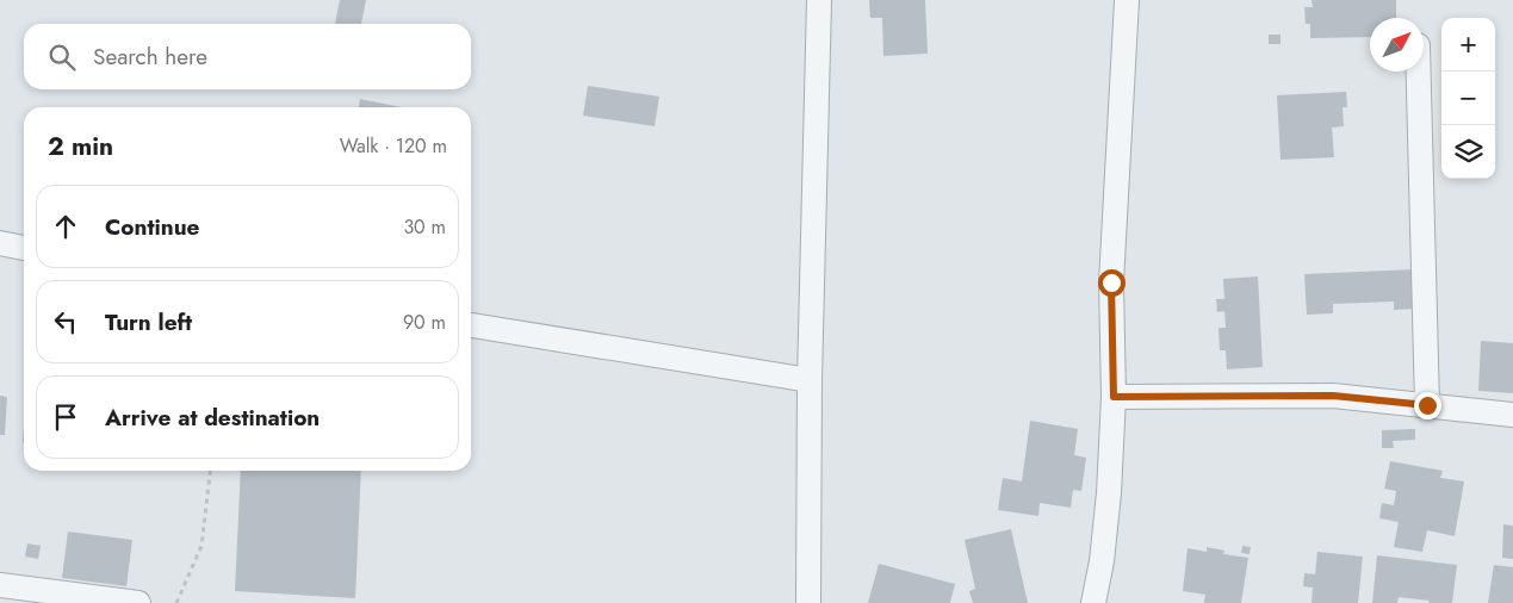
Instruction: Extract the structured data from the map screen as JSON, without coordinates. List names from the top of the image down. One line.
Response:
{"north":"top right","page":{"map_buttons":["+","−"],"search":"Search here","heading":["2 min","Walk · 120 m"],"list":[["Continue","30 m"],["Turn left","90 m"],"Arrive at destination"]}}
